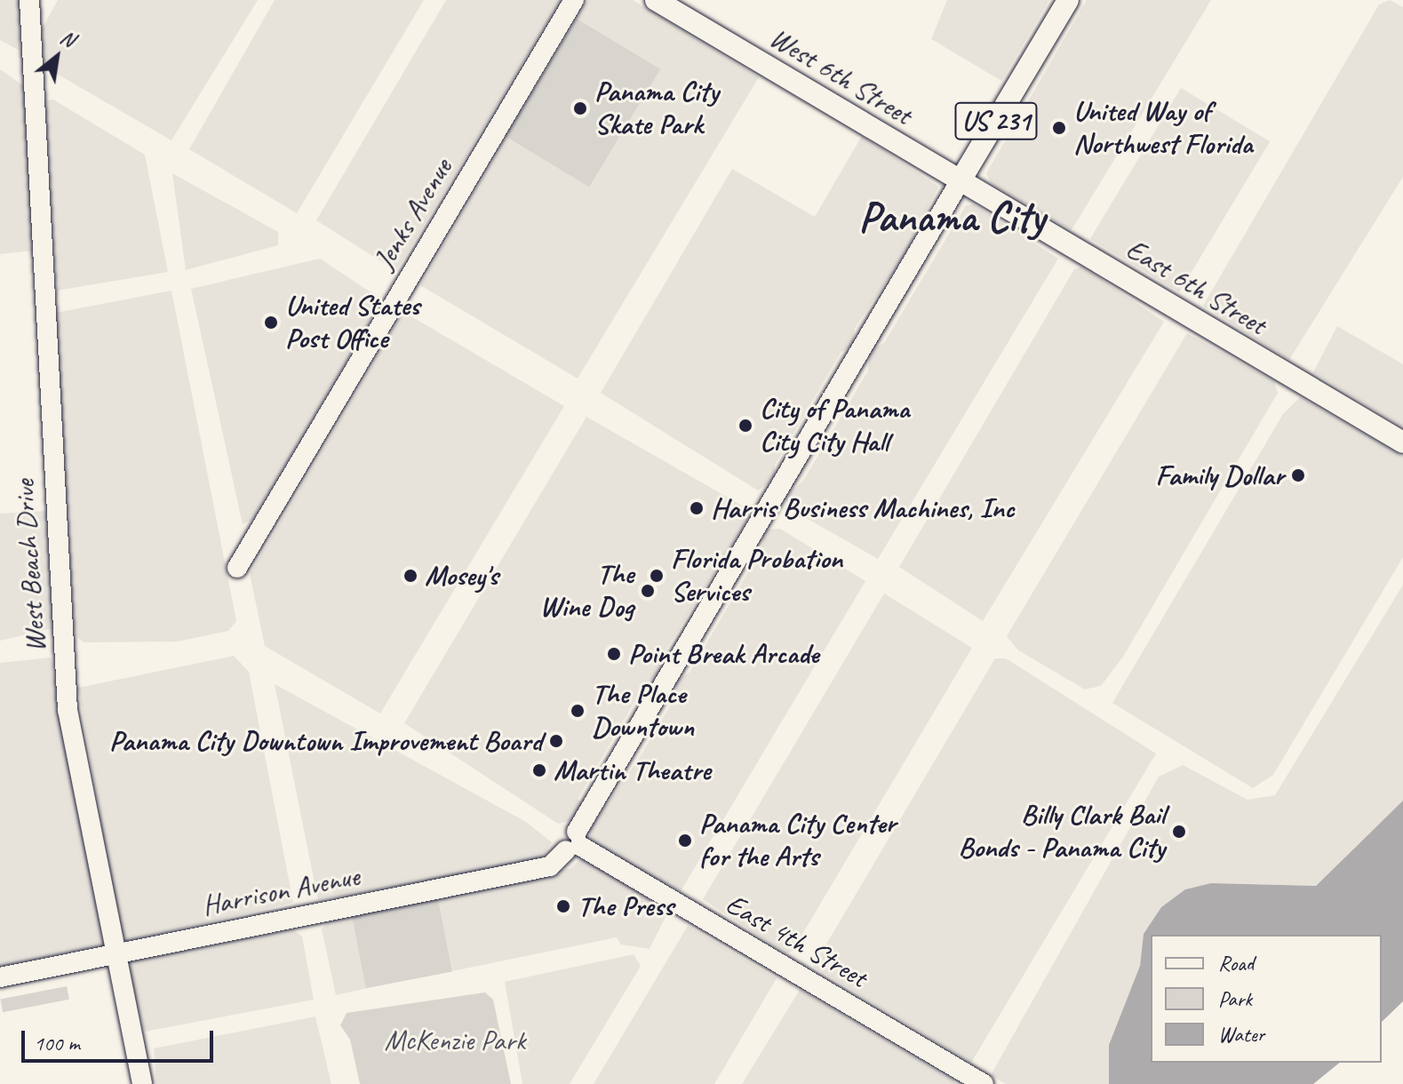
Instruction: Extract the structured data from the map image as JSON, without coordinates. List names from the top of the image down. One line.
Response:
{"streets":{"main road":["West 6th Street","US 231","East 6th Street","Harrison Avenue"],"street":["Jenks Avenue","West Beach Drive","East 4th Street"]},"crossings":[["West 6th Street","East 6th Street"],["West 6th Street","Harrison Avenue"],["East 6th Street","Harrison Avenue"],["West Beach Drive","Harrison Avenue"],["Harrison Avenue","East 4th Street"]],"districts":["Panama City"],"parks":["McKenzie Park"],"places":["Panama City Skate Park","United Way of Northwest Florida","United States Post Office","City of Panama City City Hall","Family Dollar","Harris Business Machines, Inc","Mosey's","Florida Probation Services","The Wine Dog","Point Break Arcade","The Place Downtown","Panama City Downtown Improvement Board","Martin Theatre","Billy Clark Bail Bonds - Panama City","Panama City Center for the Arts","The Press"],"legend":["Road","Park","Water"],"scale_bar":"100 m","north":"top right"}
